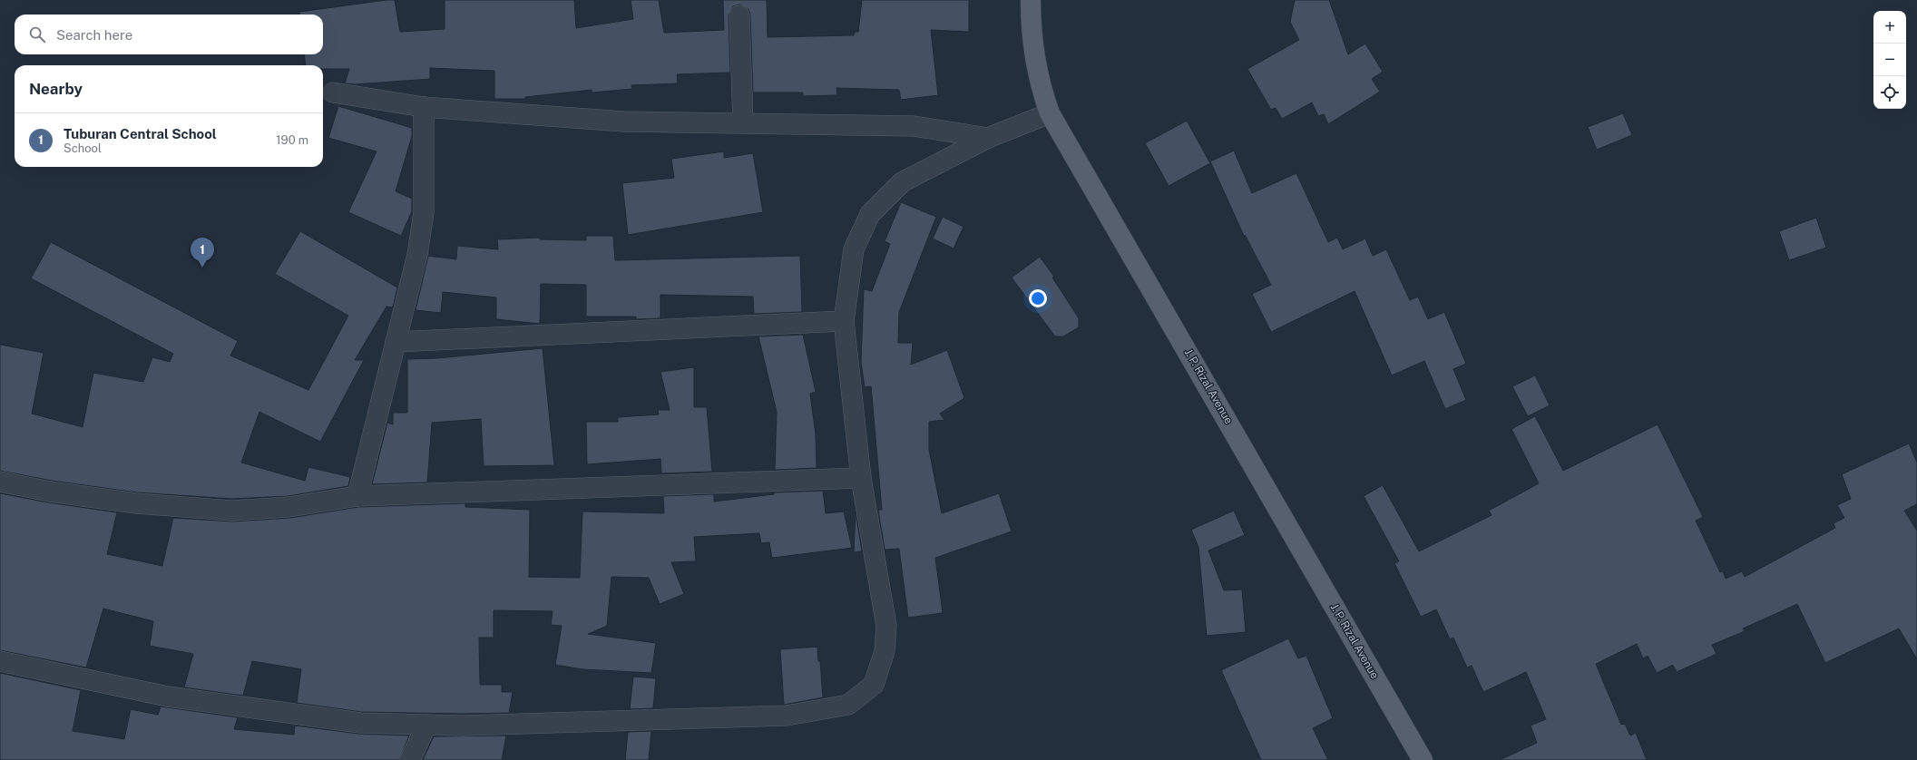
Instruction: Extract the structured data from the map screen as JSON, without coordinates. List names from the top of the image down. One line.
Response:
{"streets":{"main road":["J. P. Rizal Avenue"]},"page":{"map_buttons":["+","−"],"search":"Search here","heading":"Nearby","list":[{"mark":"1","name":"Tuburan Central School","note":"School","value":"190 m"}],"pins":"1"}}
